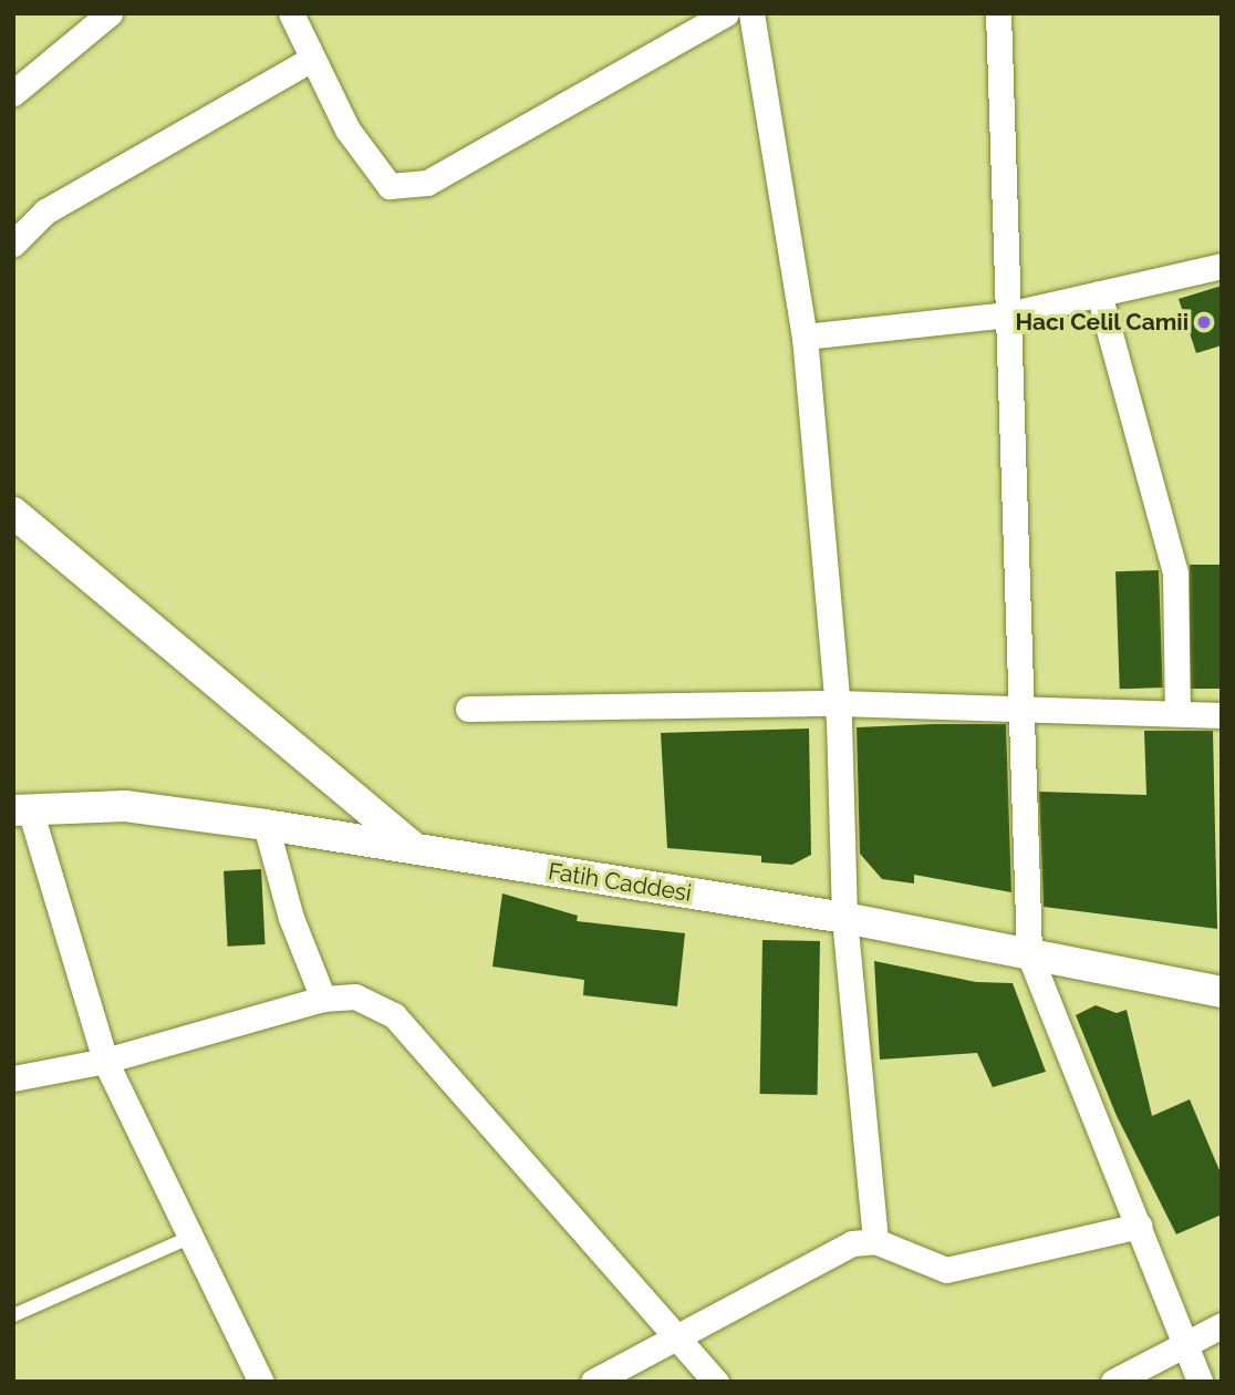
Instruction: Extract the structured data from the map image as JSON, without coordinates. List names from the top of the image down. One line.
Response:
{"streets":{"street":["Fatih Caddesi"]},"places":["Hacı Celil Camii"]}
